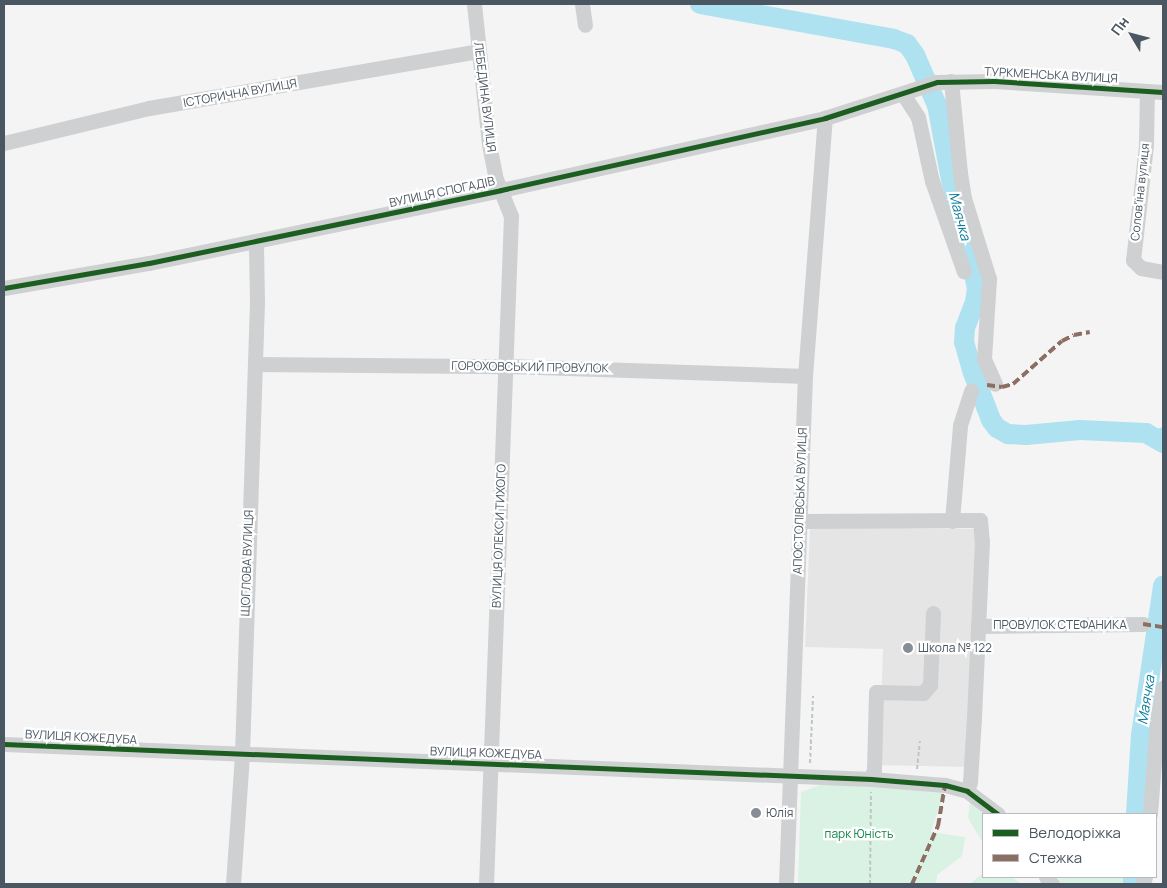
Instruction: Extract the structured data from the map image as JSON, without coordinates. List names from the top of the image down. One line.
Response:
{"streets":{"street":["ТУРКМЕНСЬКА ВУЛИЦЯ","ІСТОРИЧНА ВУЛИЦЯ","ЛЕБЕДИНА ВУЛИЦЯ","ВУЛИЦЯ СПОГАДІВ","Соловʼїна вулиця","ГОРОХОВСЬКИЙ ПРОВУЛОК","АПОСТОЛІВСЬКА ВУЛИЦЯ","ВУЛИЦЯ ОЛЕКСИ ТИХОГО","ЩОГЛОВА ВУЛИЦЯ","ПРОВУЛОК СТЕФАНИКА","ВУЛИЦЯ КОЖЕДУБА"]},"crossings":[["ТУРКМЕНСЬКА ВУЛИЦЯ","ВУЛИЦЯ СПОГАДІВ"],["ТУРКМЕНСЬКА ВУЛИЦЯ","Соловʼїна вулиця"],["ІСТОРИЧНА ВУЛИЦЯ","ЛЕБЕДИНА ВУЛИЦЯ"],["ЛЕБЕДИНА ВУЛИЦЯ","ВУЛИЦЯ СПОГАДІВ"],["ЛЕБЕДИНА ВУЛИЦЯ","ВУЛИЦЯ ОЛЕКСИ ТИХОГО"],["ВУЛИЦЯ СПОГАДІВ","АПОСТОЛІВСЬКА ВУЛИЦЯ"],["ВУЛИЦЯ СПОГАДІВ","ВУЛИЦЯ ОЛЕКСИ ТИХОГО"],["ВУЛИЦЯ СПОГАДІВ","ЩОГЛОВА ВУЛИЦЯ"],["ГОРОХОВСЬКИЙ ПРОВУЛОК","АПОСТОЛІВСЬКА ВУЛИЦЯ"],["ГОРОХОВСЬКИЙ ПРОВУЛОК","ВУЛИЦЯ ОЛЕКСИ ТИХОГО"],["ГОРОХОВСЬКИЙ ПРОВУЛОК","ЩОГЛОВА ВУЛИЦЯ"],["АПОСТОЛІВСЬКА ВУЛИЦЯ","ПРОВУЛОК СТЕФАНИКА"],["АПОСТОЛІВСЬКА ВУЛИЦЯ","ВУЛИЦЯ КОЖЕДУБА"],["ВУЛИЦЯ ОЛЕКСИ ТИХОГО","ВУЛИЦЯ КОЖЕДУБА"],["ЩОГЛОВА ВУЛИЦЯ","ВУЛИЦЯ КОЖЕДУБА"],["ПРОВУЛОК СТЕФАНИКА","ВУЛИЦЯ КОЖЕДУБА"]],"water":["Маячка"],"parks":["парк Юність"],"places":["Школа № 122","Юлія"],"legend":["Велодоріжка","Стежка"],"north":"top left"}
